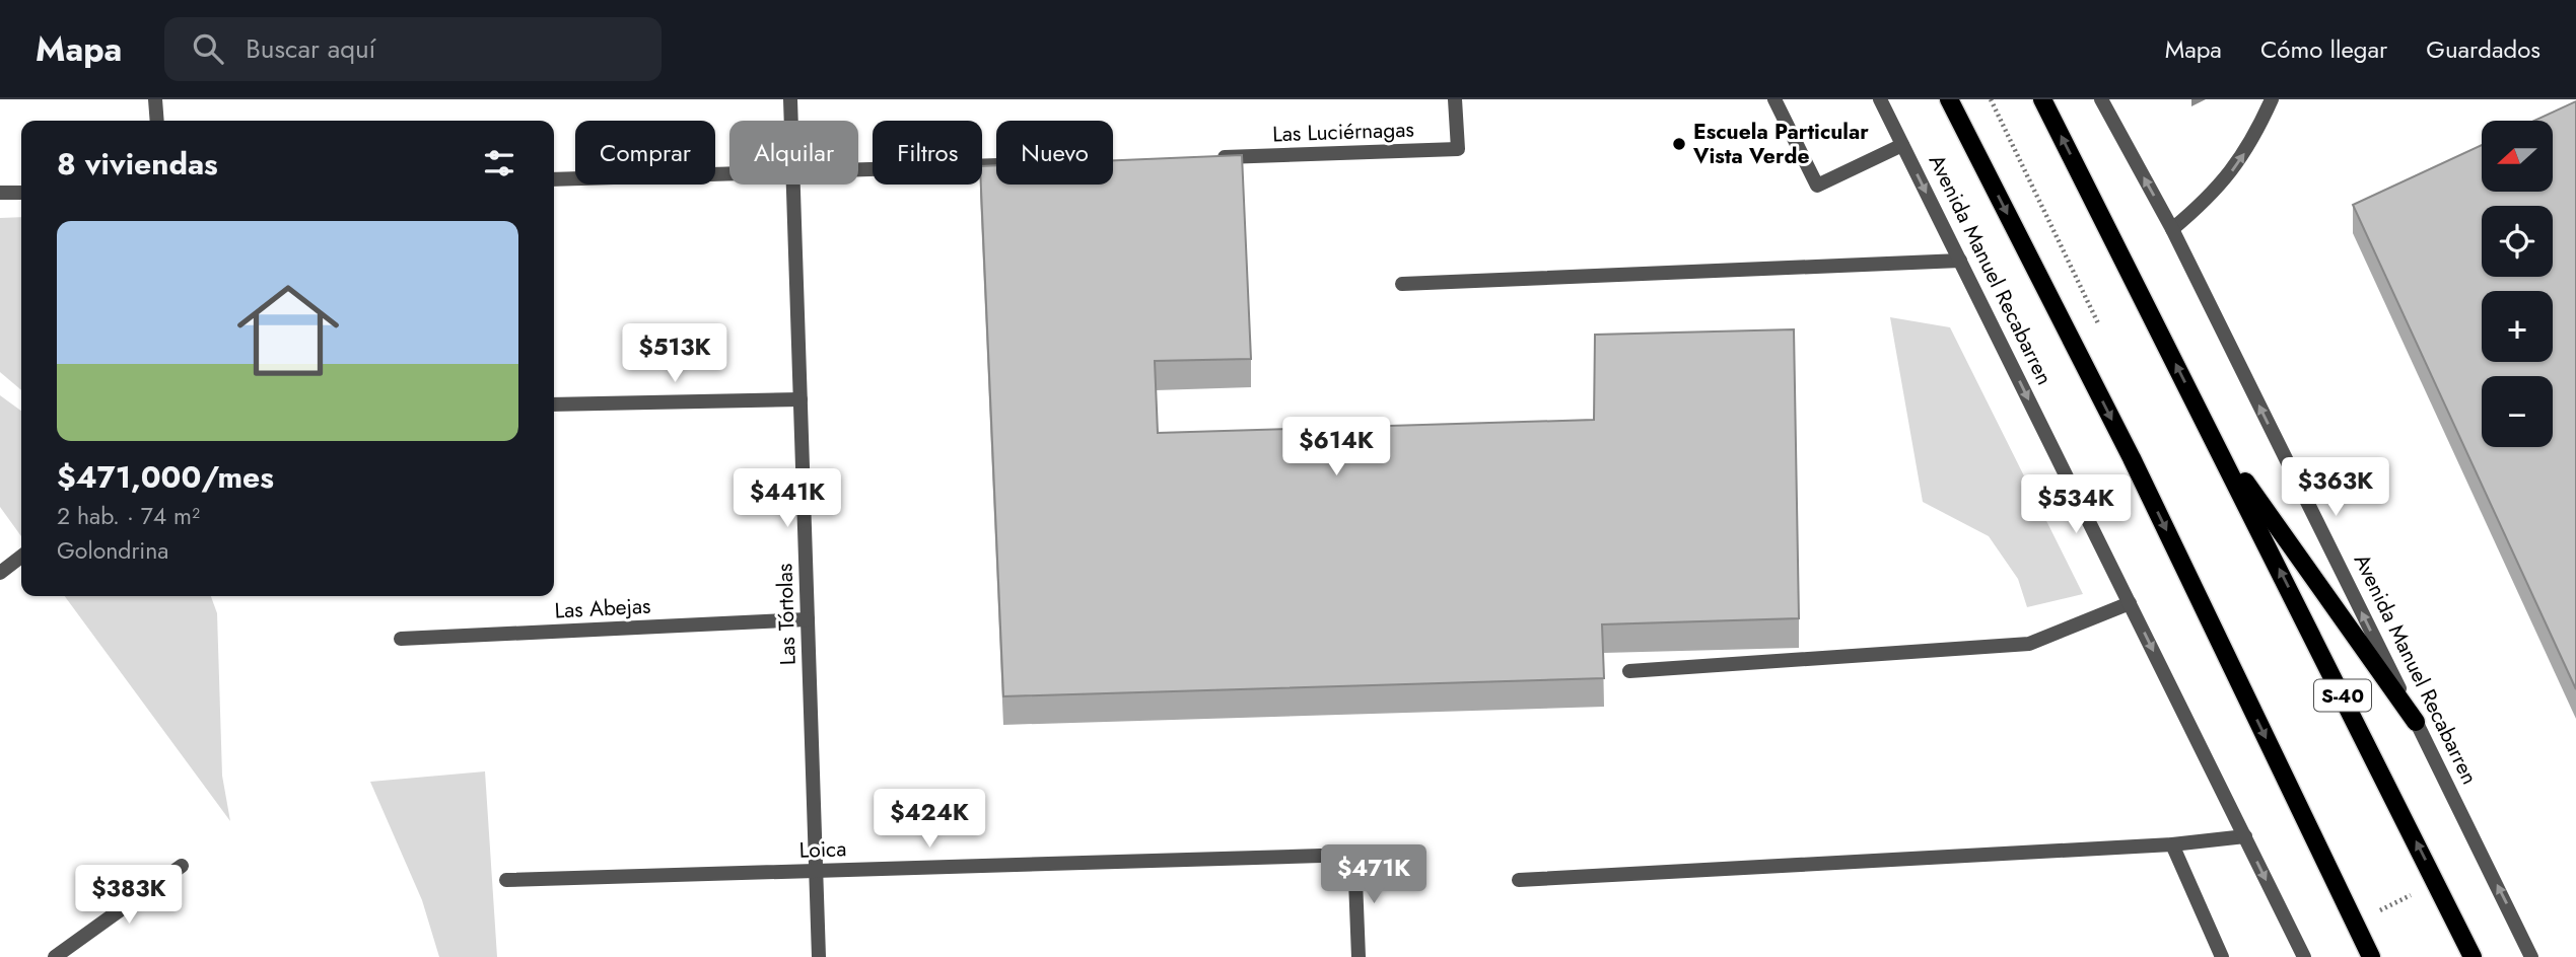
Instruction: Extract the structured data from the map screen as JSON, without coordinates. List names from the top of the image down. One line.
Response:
{"streets":{"main road":["Avenida Manuel Recabarren","S-40"],"street":["Las Luciérnagas","Las Abejas","Las Tórtolas","Loica"]},"crossings":[["Las Abejas","Las Tórtolas"],["Las Tórtolas","Loica"]],"places":["Escuela Particular Vista Verde"],"north":"left","page":{"header":"Mapa","search":"Buscar aquí","nav":["Mapa","Cómo llegar","Guardados"],"map_buttons":["+","−"],"chip":["Comprar","Alquilar","Filtros","Nuevo"],"heading":"8 viviendas","list":[{"name":"$471,000/mes","note":"2 hab. · 74 m² · Golondrina"}],"price":["$513K","$614K","$363K","$441K","$534K","$424K","$471K","$383K"]}}
